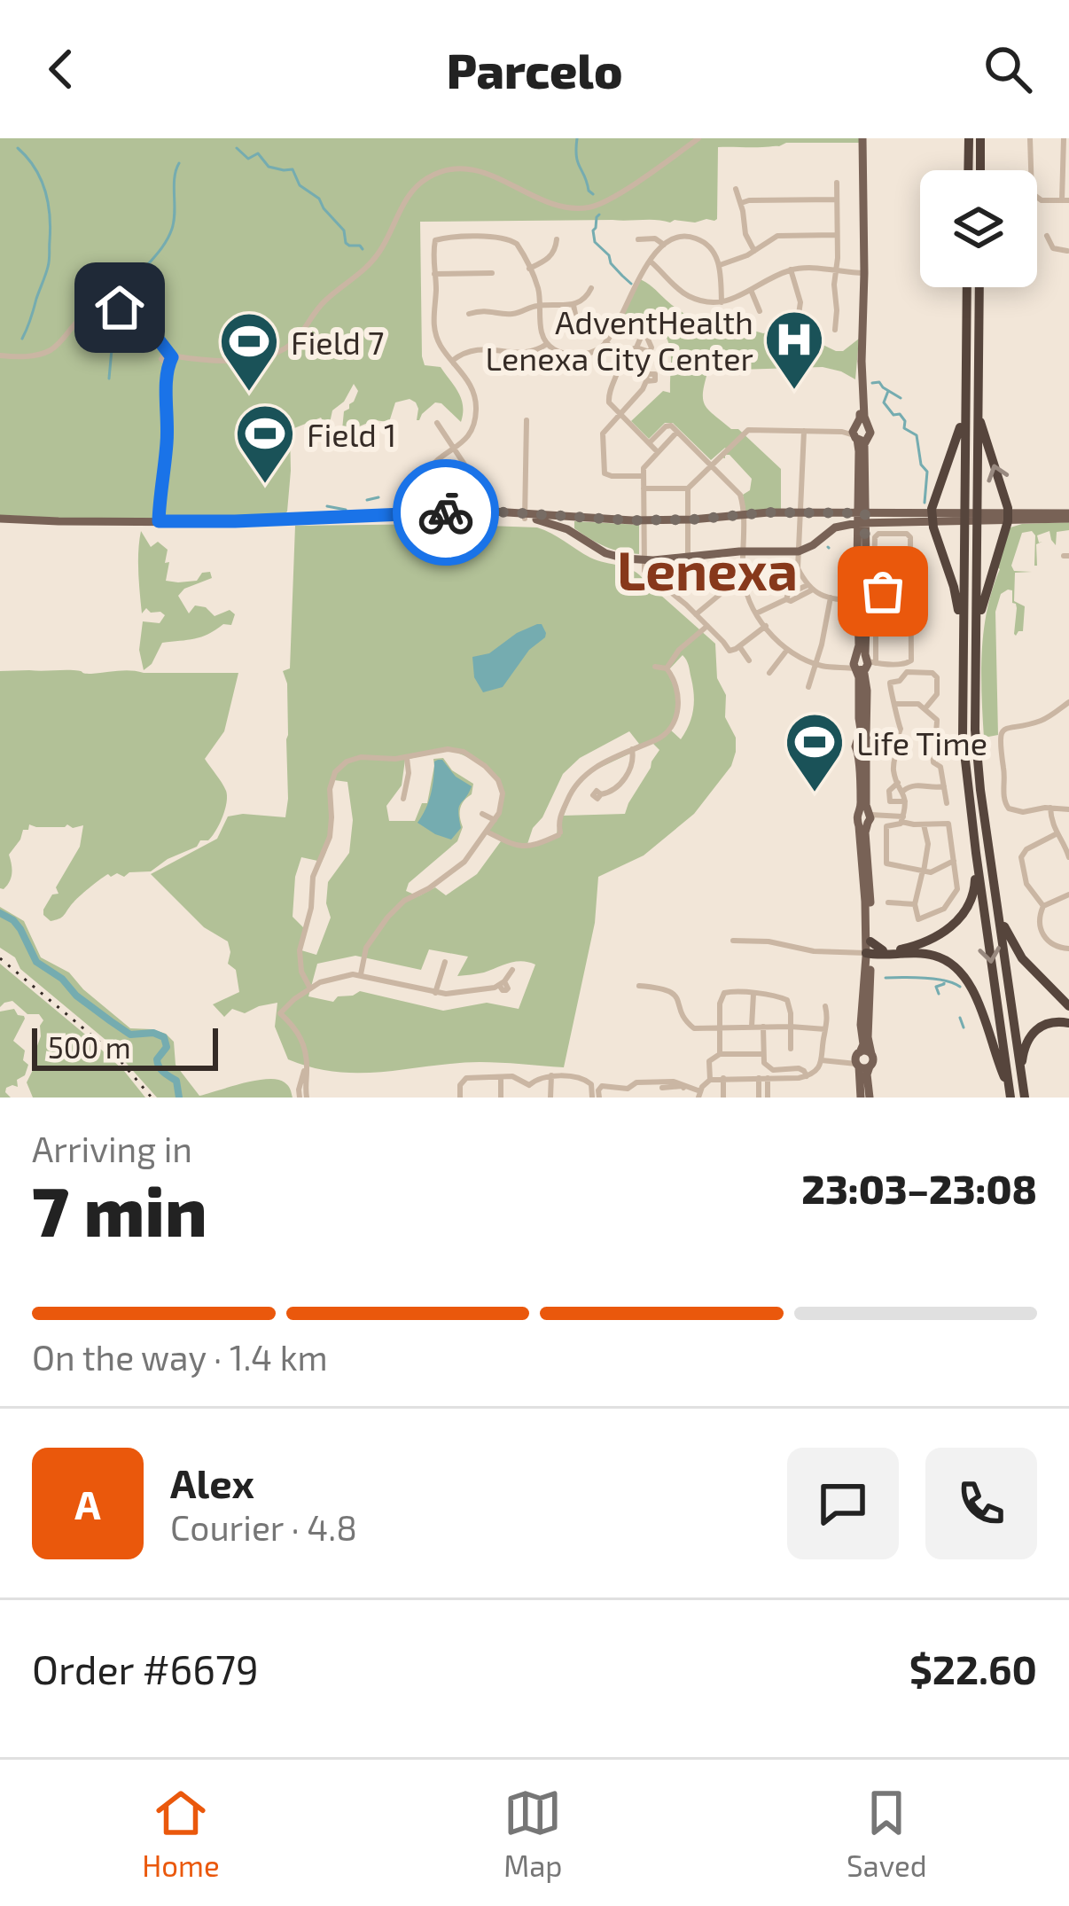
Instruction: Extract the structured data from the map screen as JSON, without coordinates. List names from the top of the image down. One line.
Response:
{"districts":["Lenexa"],"places":{"hospital":["AdventHealth Lenexa City Center"],"sports":["Field 7","Field 1","Life Time"]},"scale_bar":"500 m","page":{"header":"Parcelo","scale":"500 m","heading":["7 min","Arriving in","23:03–23:08"],"panel":["Alex","Courier · 4.8","Order #6679","$22.60"],"bar":"On the way · 1.4 km","round":"A","tabs":["Home","Map","Saved"]}}
